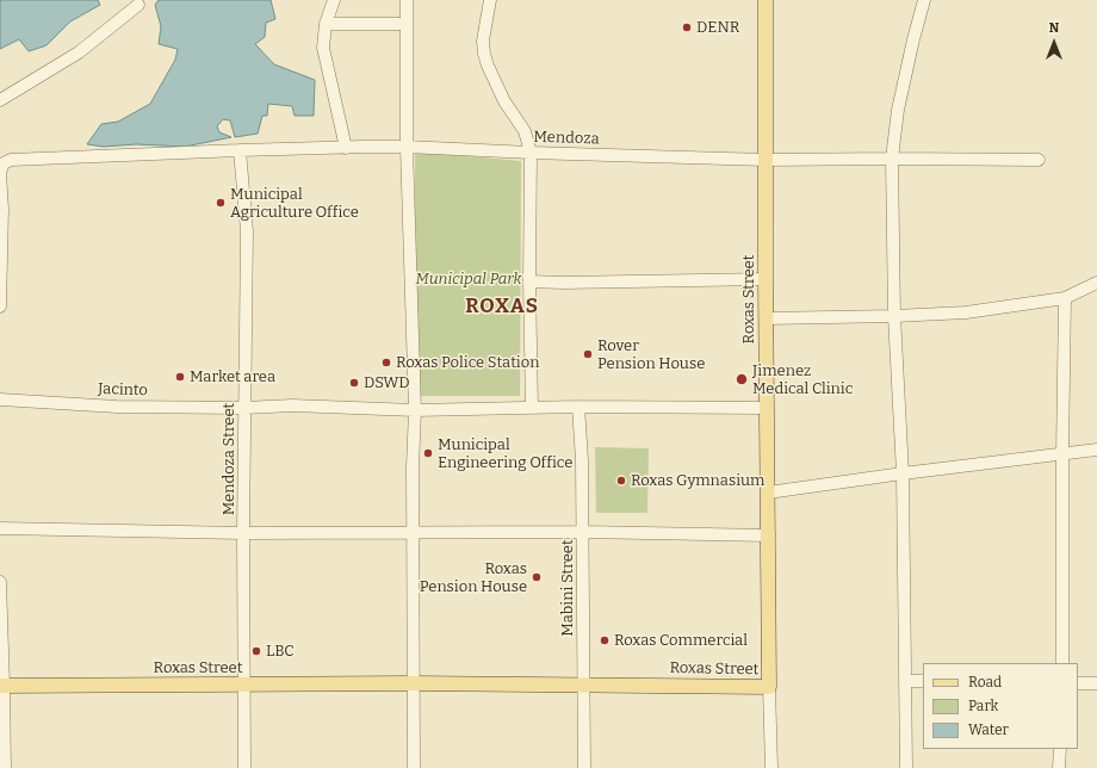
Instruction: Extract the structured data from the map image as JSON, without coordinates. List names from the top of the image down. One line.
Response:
{"streets":{"main road":["Roxas Street"],"street":["Mendoza","Jacinto","Mendoza Street","Mabini Street"]},"crossings":[["Mendoza","Roxas Street"],["Mendoza","Mendoza Street"],["Roxas Street","Jacinto"],["Roxas Street","Mendoza Street"],["Roxas Street","Mabini Street"],["Jacinto","Mendoza Street"],["Jacinto","Mabini Street"]],"districts":["ROXAS"],"parks":["Municipal Park"],"places":["DENR","Municipal Agriculture Office","Rover Pension House","Roxas Police Station","Market area","Jimenez Medical Clinic","DSWD","Municipal Engineering Office","Roxas Gymnasium","Roxas Pension House","Roxas Commercial","LBC"],"legend":["Road","Park","Water"],"north":"top"}
